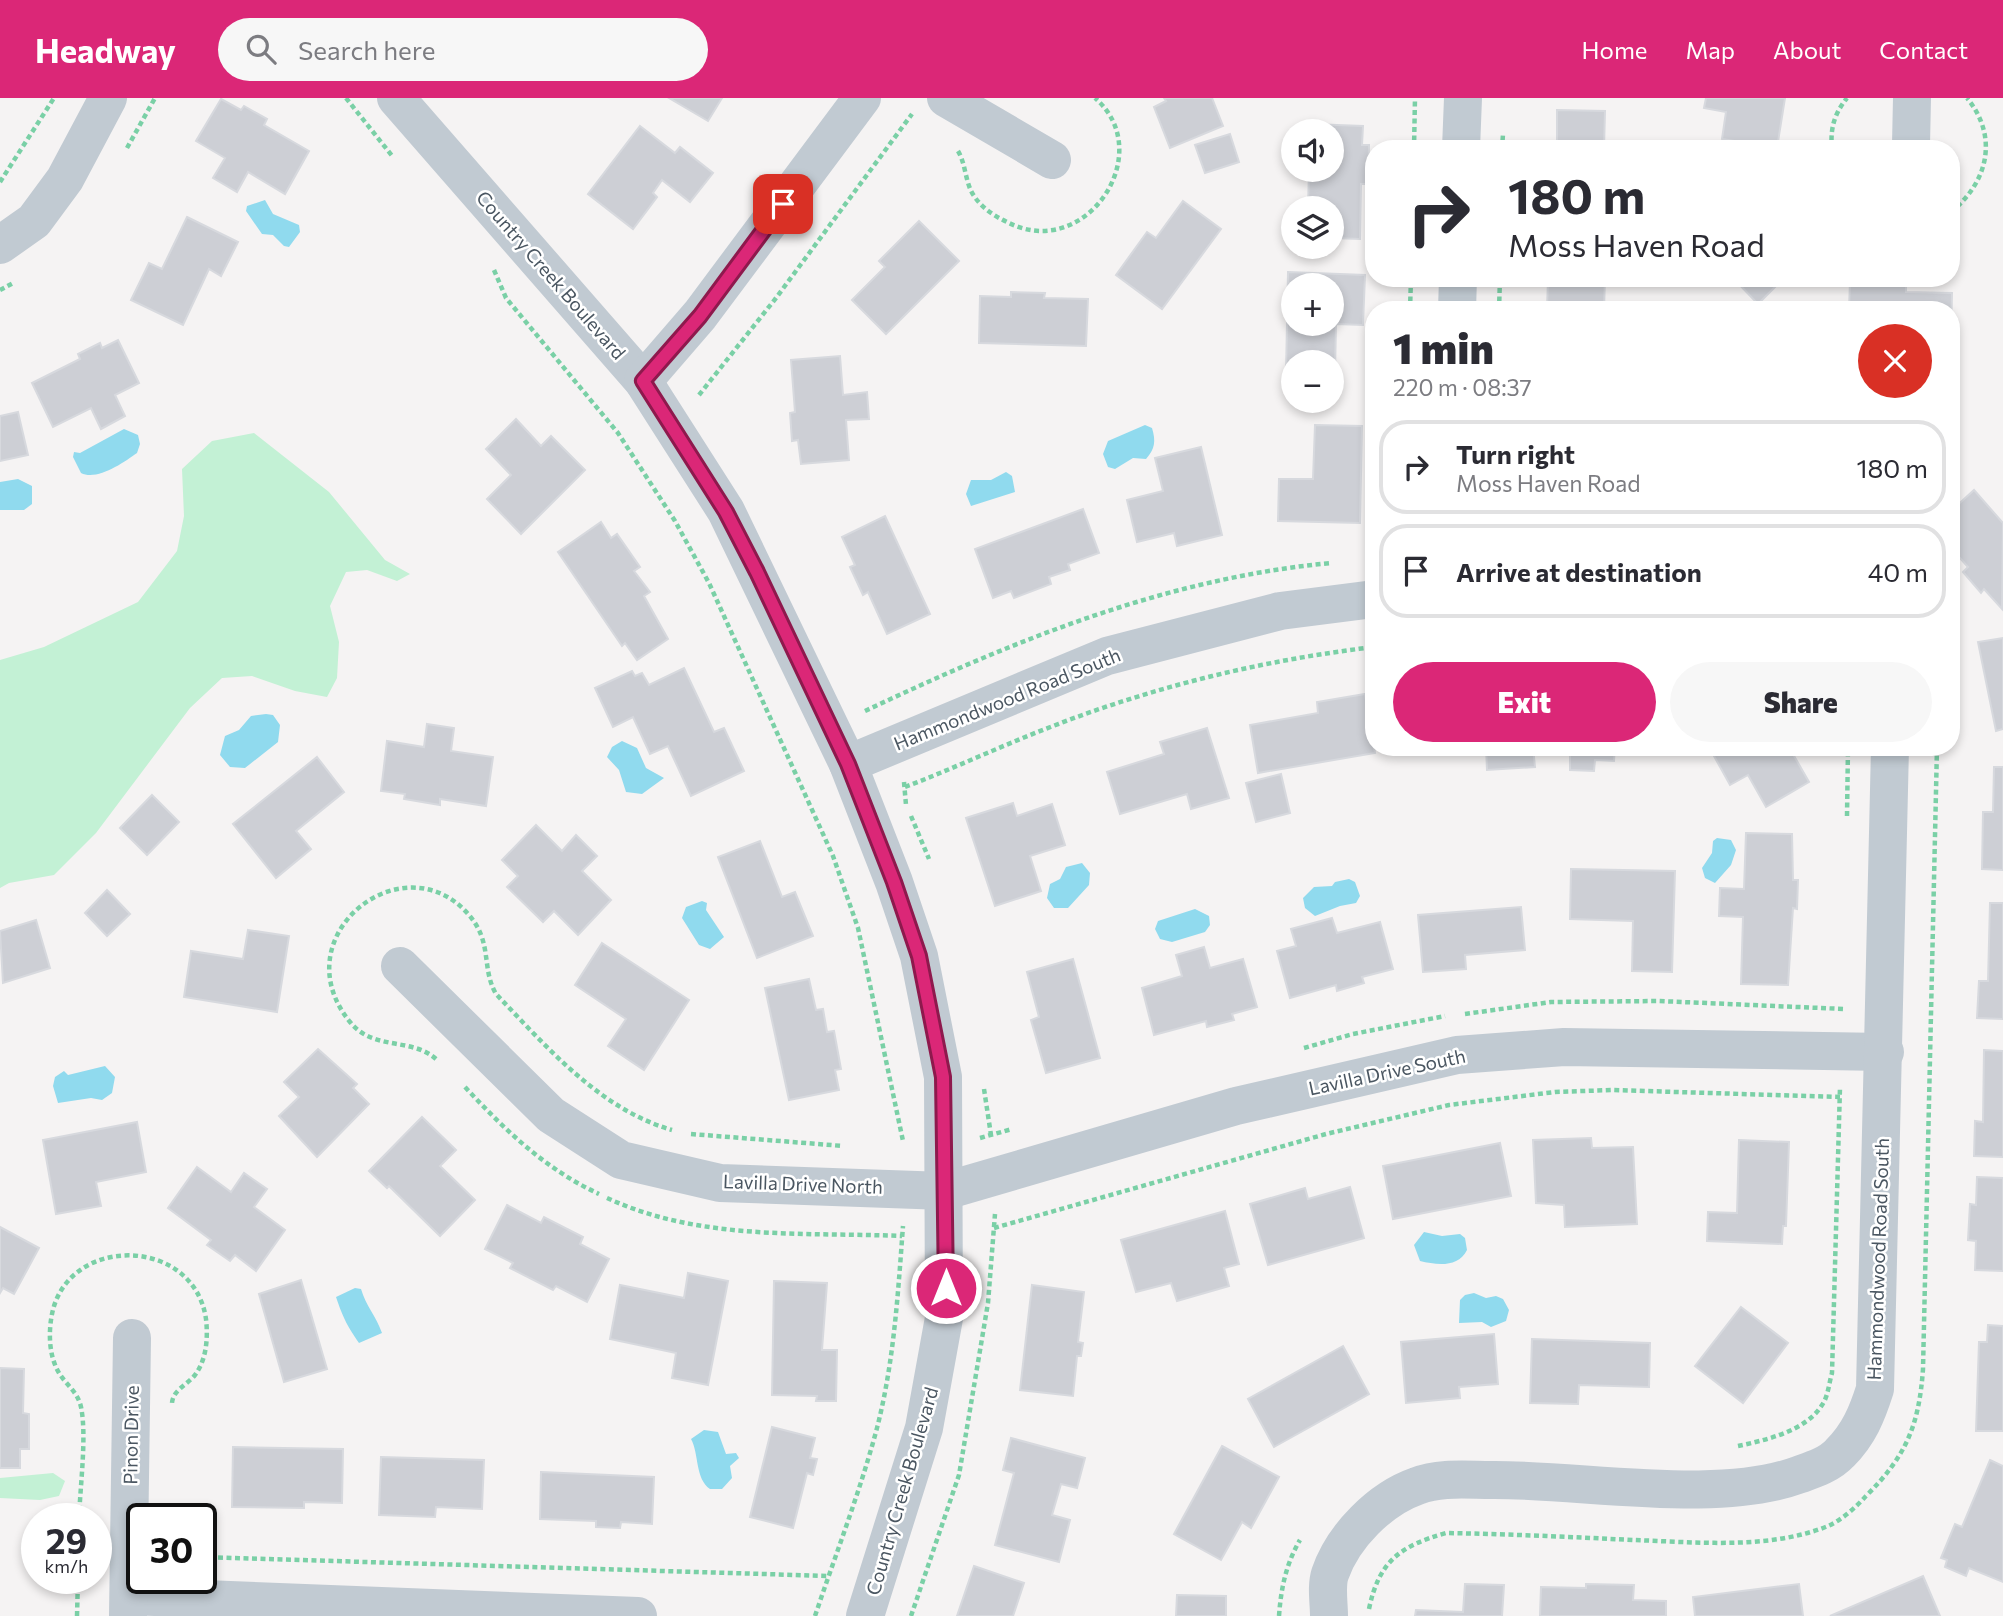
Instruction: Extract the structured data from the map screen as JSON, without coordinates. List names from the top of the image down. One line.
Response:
{"streets":{"street":["Country Creek Boulevard","Hammondwood Road South","Lavilla Drive South","Lavilla Drive North","Pinon Drive"]},"crossings":[["Country Creek Boulevard","Hammondwood Road South"],["Country Creek Boulevard","Lavilla Drive South"],["Country Creek Boulevard","Lavilla Drive North"],["Hammondwood Road South","Lavilla Drive South"],["Lavilla Drive South","Lavilla Drive North"]],"page":{"header":"Headway","search":"Search here","nav":["Home","Map","About","Contact"],"map_buttons":["+","−"],"turn":["180 m","Moss Haven Road"],"heading":["1 min","220 m · 08:37"],"list":[{"name":"Turn right","note":"Moss Haven Road","value":"180 m"},{"name":"Arrive at destination","value":"40 m"}],"buttons":["Exit","Share"],"speed":"29 km/h","limit":"30"}}
